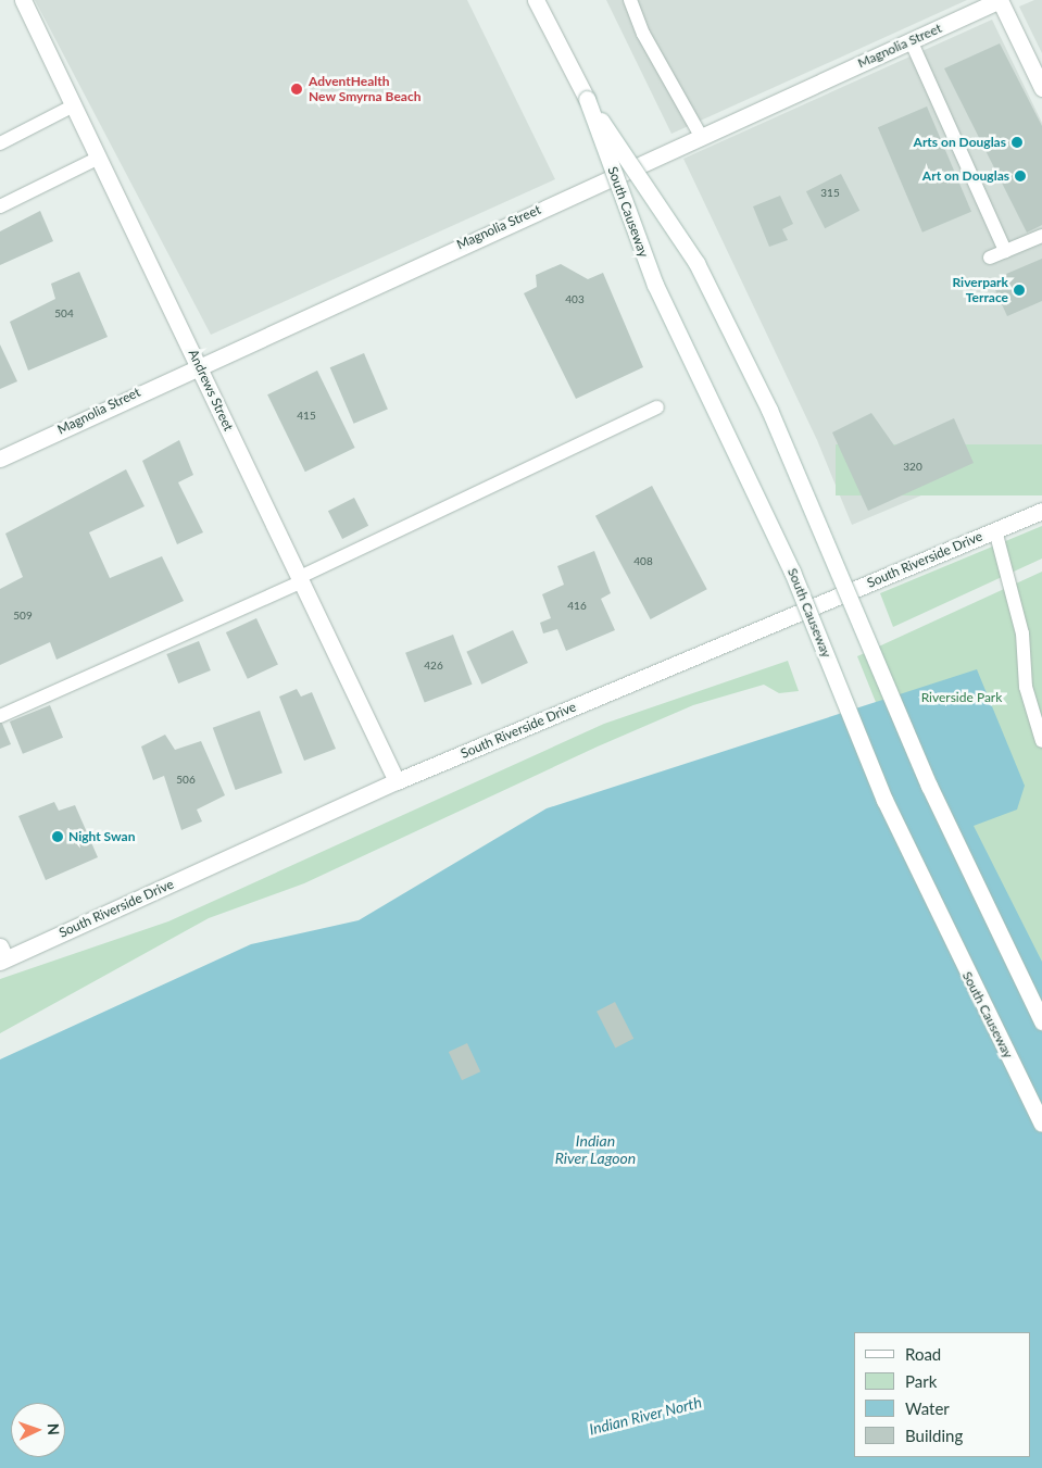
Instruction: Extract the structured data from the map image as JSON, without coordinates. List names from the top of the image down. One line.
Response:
{"streets":{"street":["Magnolia Street","South Causeway","Andrews Street","South Riverside Drive"]},"crossings":[["Magnolia Street","Andrews Street"],["Andrews Street","South Riverside Drive"]],"water":["Indian River Lagoon","Indian River North"],"parks":["Riverside Park"],"places":["AdventHealth New Smyrna Beach","Arts on Douglas","Art on Douglas","Riverpark Terrace","Night Swan"],"house_numbers":["315","403","504","415","320","408","416","509","426","506"],"legend":["Road","Park","Water","Building"],"north":"right"}
